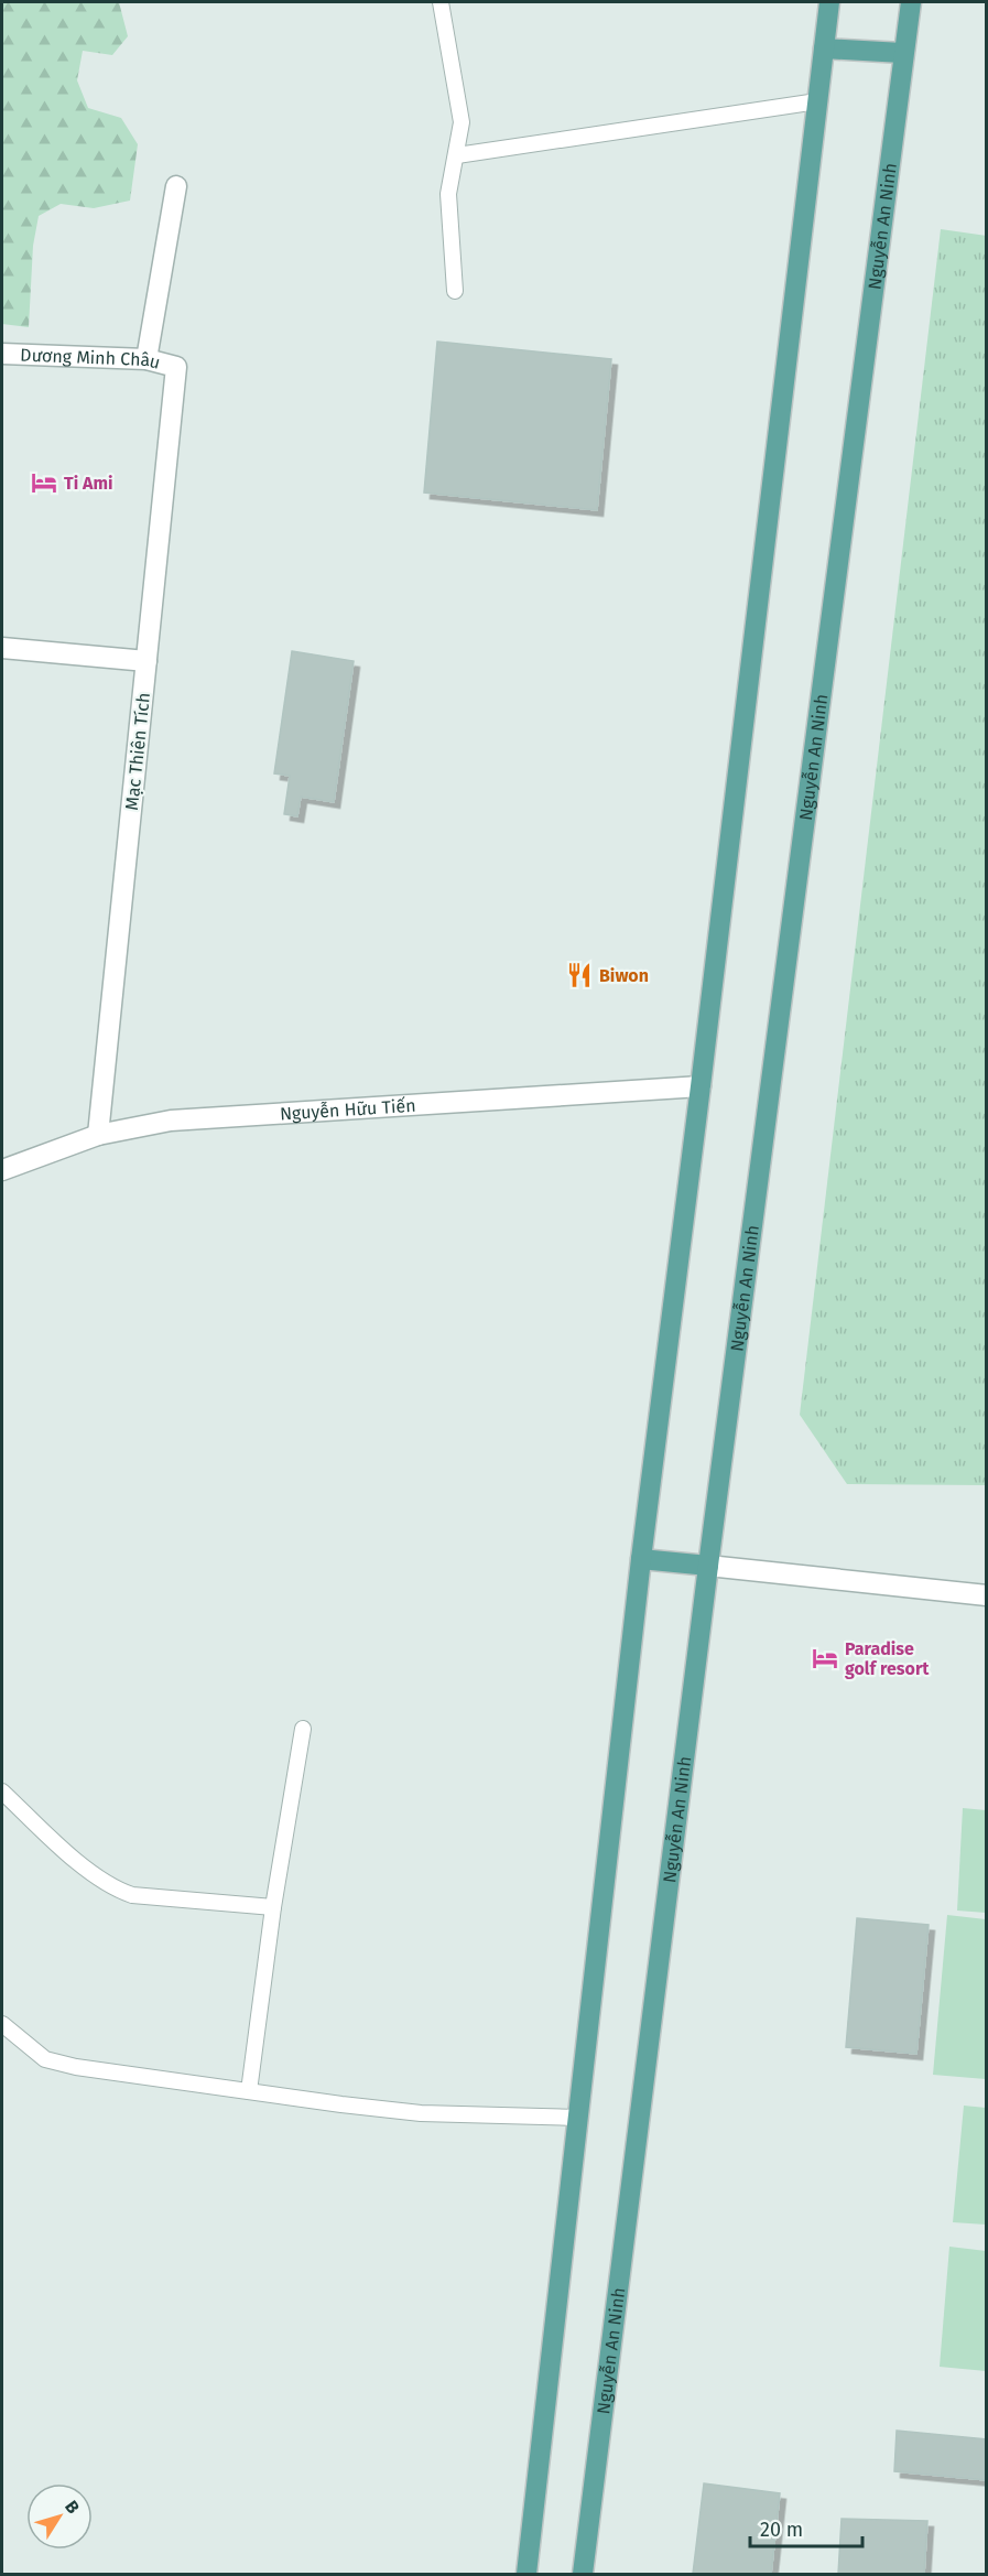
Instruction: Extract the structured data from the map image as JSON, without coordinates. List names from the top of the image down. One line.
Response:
{"streets":{"main road":["Nguyễn An Ninh"],"street":["Dương Minh Châu","Mạc Thiên Tích","Nguyễn Hữu Tiến"]},"crossings":[["Dương Minh Châu","Mạc Thiên Tích"],["Mạc Thiên Tích","Nguyễn Hữu Tiến"]],"places":{"hotel":["Ti Ami","Paradise golf resort"],"restaurant":["Biwon"]},"scale_bar":"20 m","north":"top right"}
